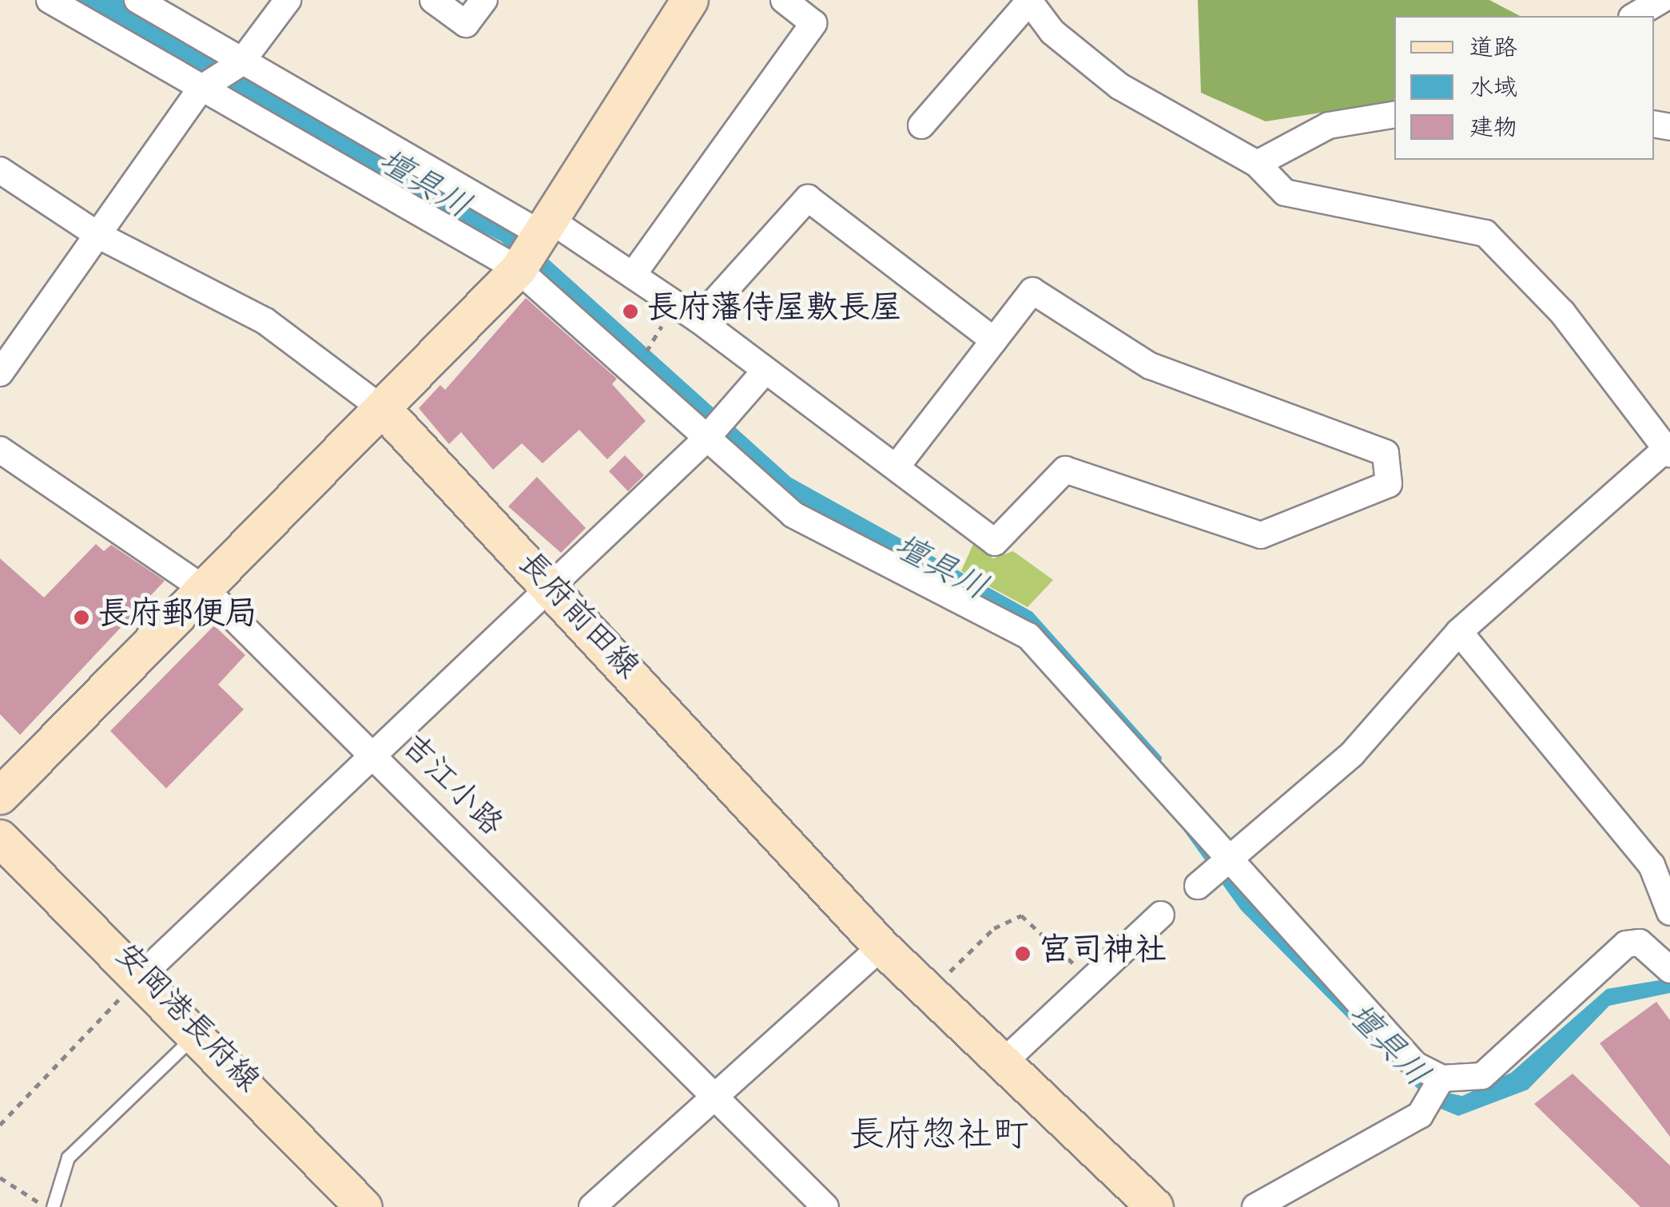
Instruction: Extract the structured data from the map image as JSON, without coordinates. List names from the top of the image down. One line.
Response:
{"streets":{"main road":["長府前田線","安岡港長府線"],"street":["吉江小路"]},"districts":["長府惣社町"],"water":["壇具川"],"places":["長府藩侍屋敷長屋","長府郵便局","宮司神社"],"legend":["道路","水域","建物"]}
